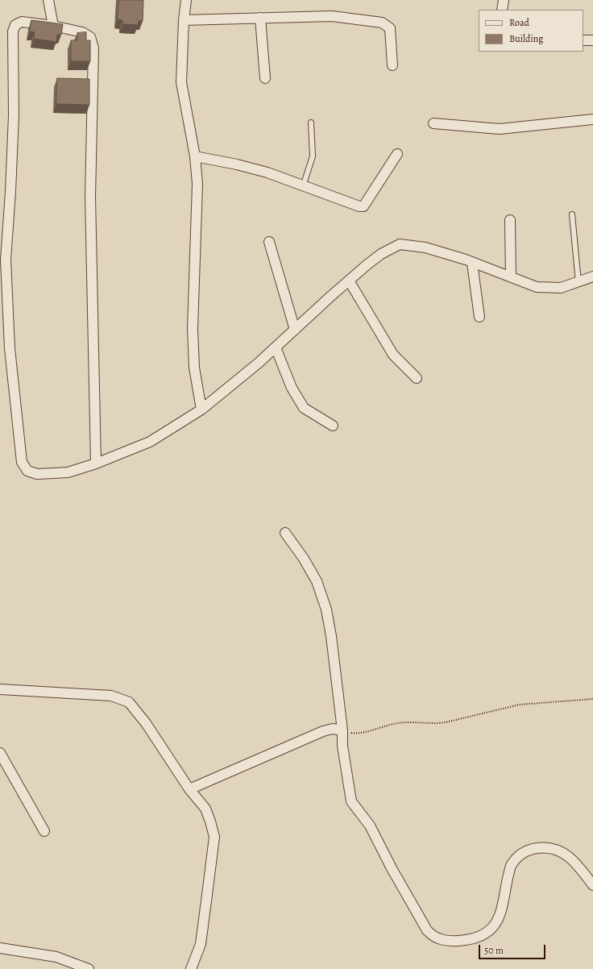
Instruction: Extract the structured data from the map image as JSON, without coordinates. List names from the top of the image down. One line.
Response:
{"legend":["Road","Building"],"scale_bar":"50 m"}
